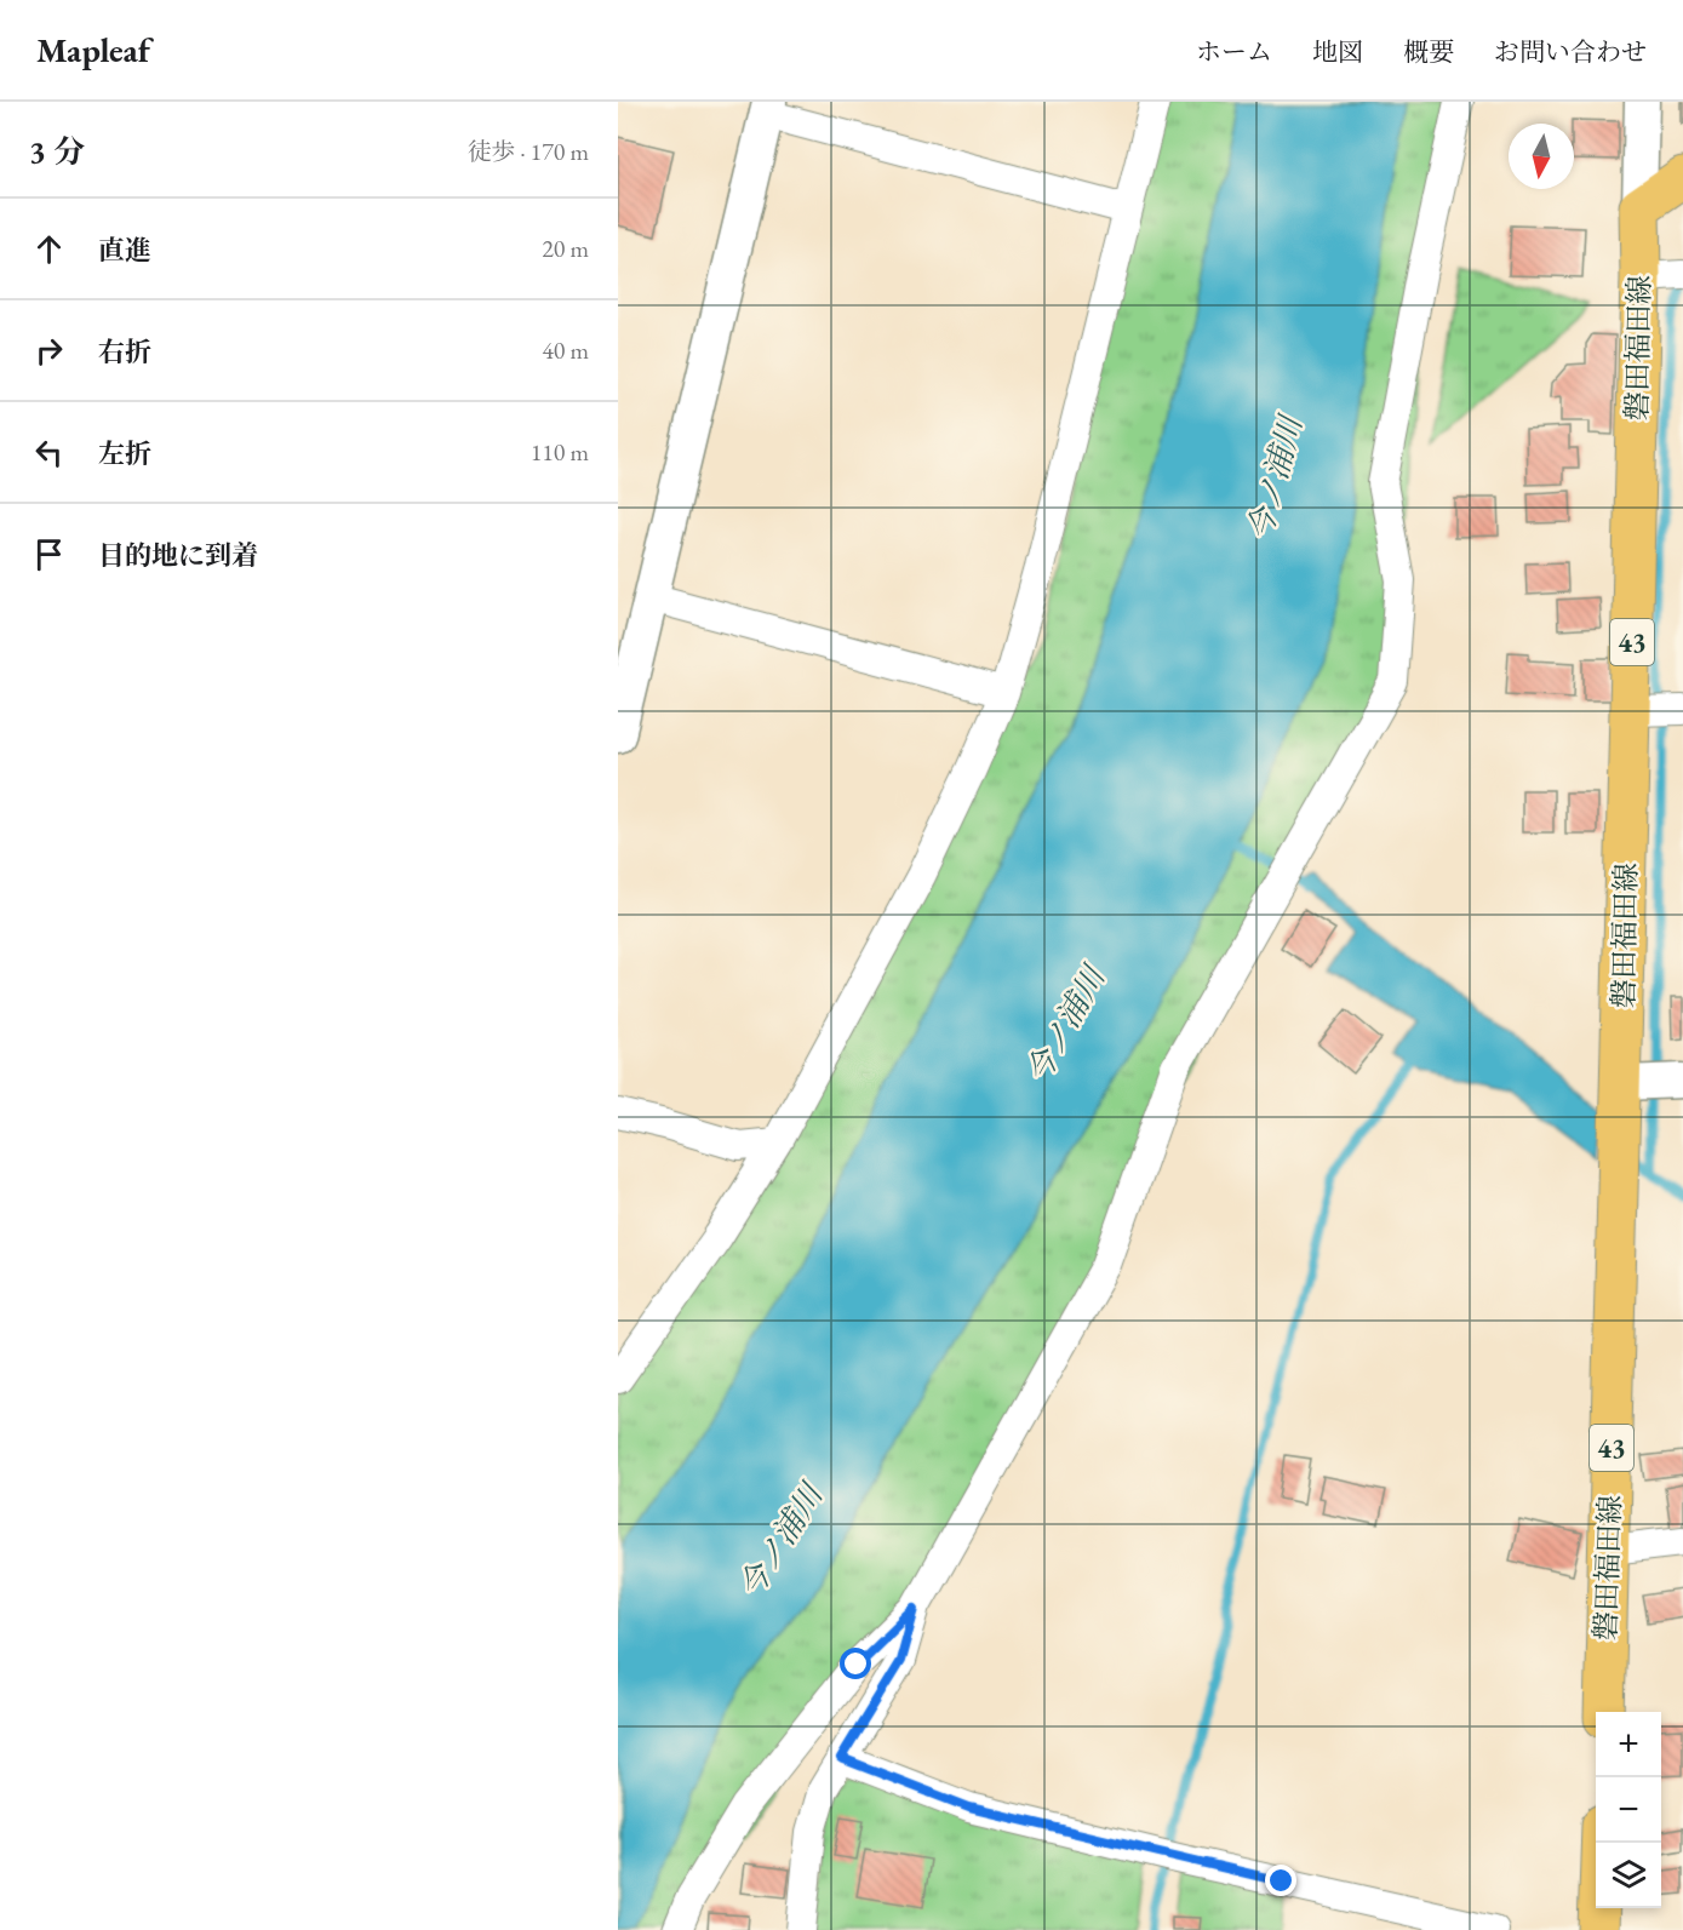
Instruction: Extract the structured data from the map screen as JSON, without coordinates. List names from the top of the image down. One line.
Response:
{"streets":{"main road":["磐田福田線","43"]},"water":["今ノ浦川"],"north":"bottom","page":{"header":"Mapleaf","nav":["ホーム","地図","概要","お問い合わせ"],"heading":["3 分","徒歩 · 170 m"],"list":[["直進","20 m"],["右折","40 m"],["左折","110 m"],"目的地に到着"],"map_buttons":["+","−"]}}
